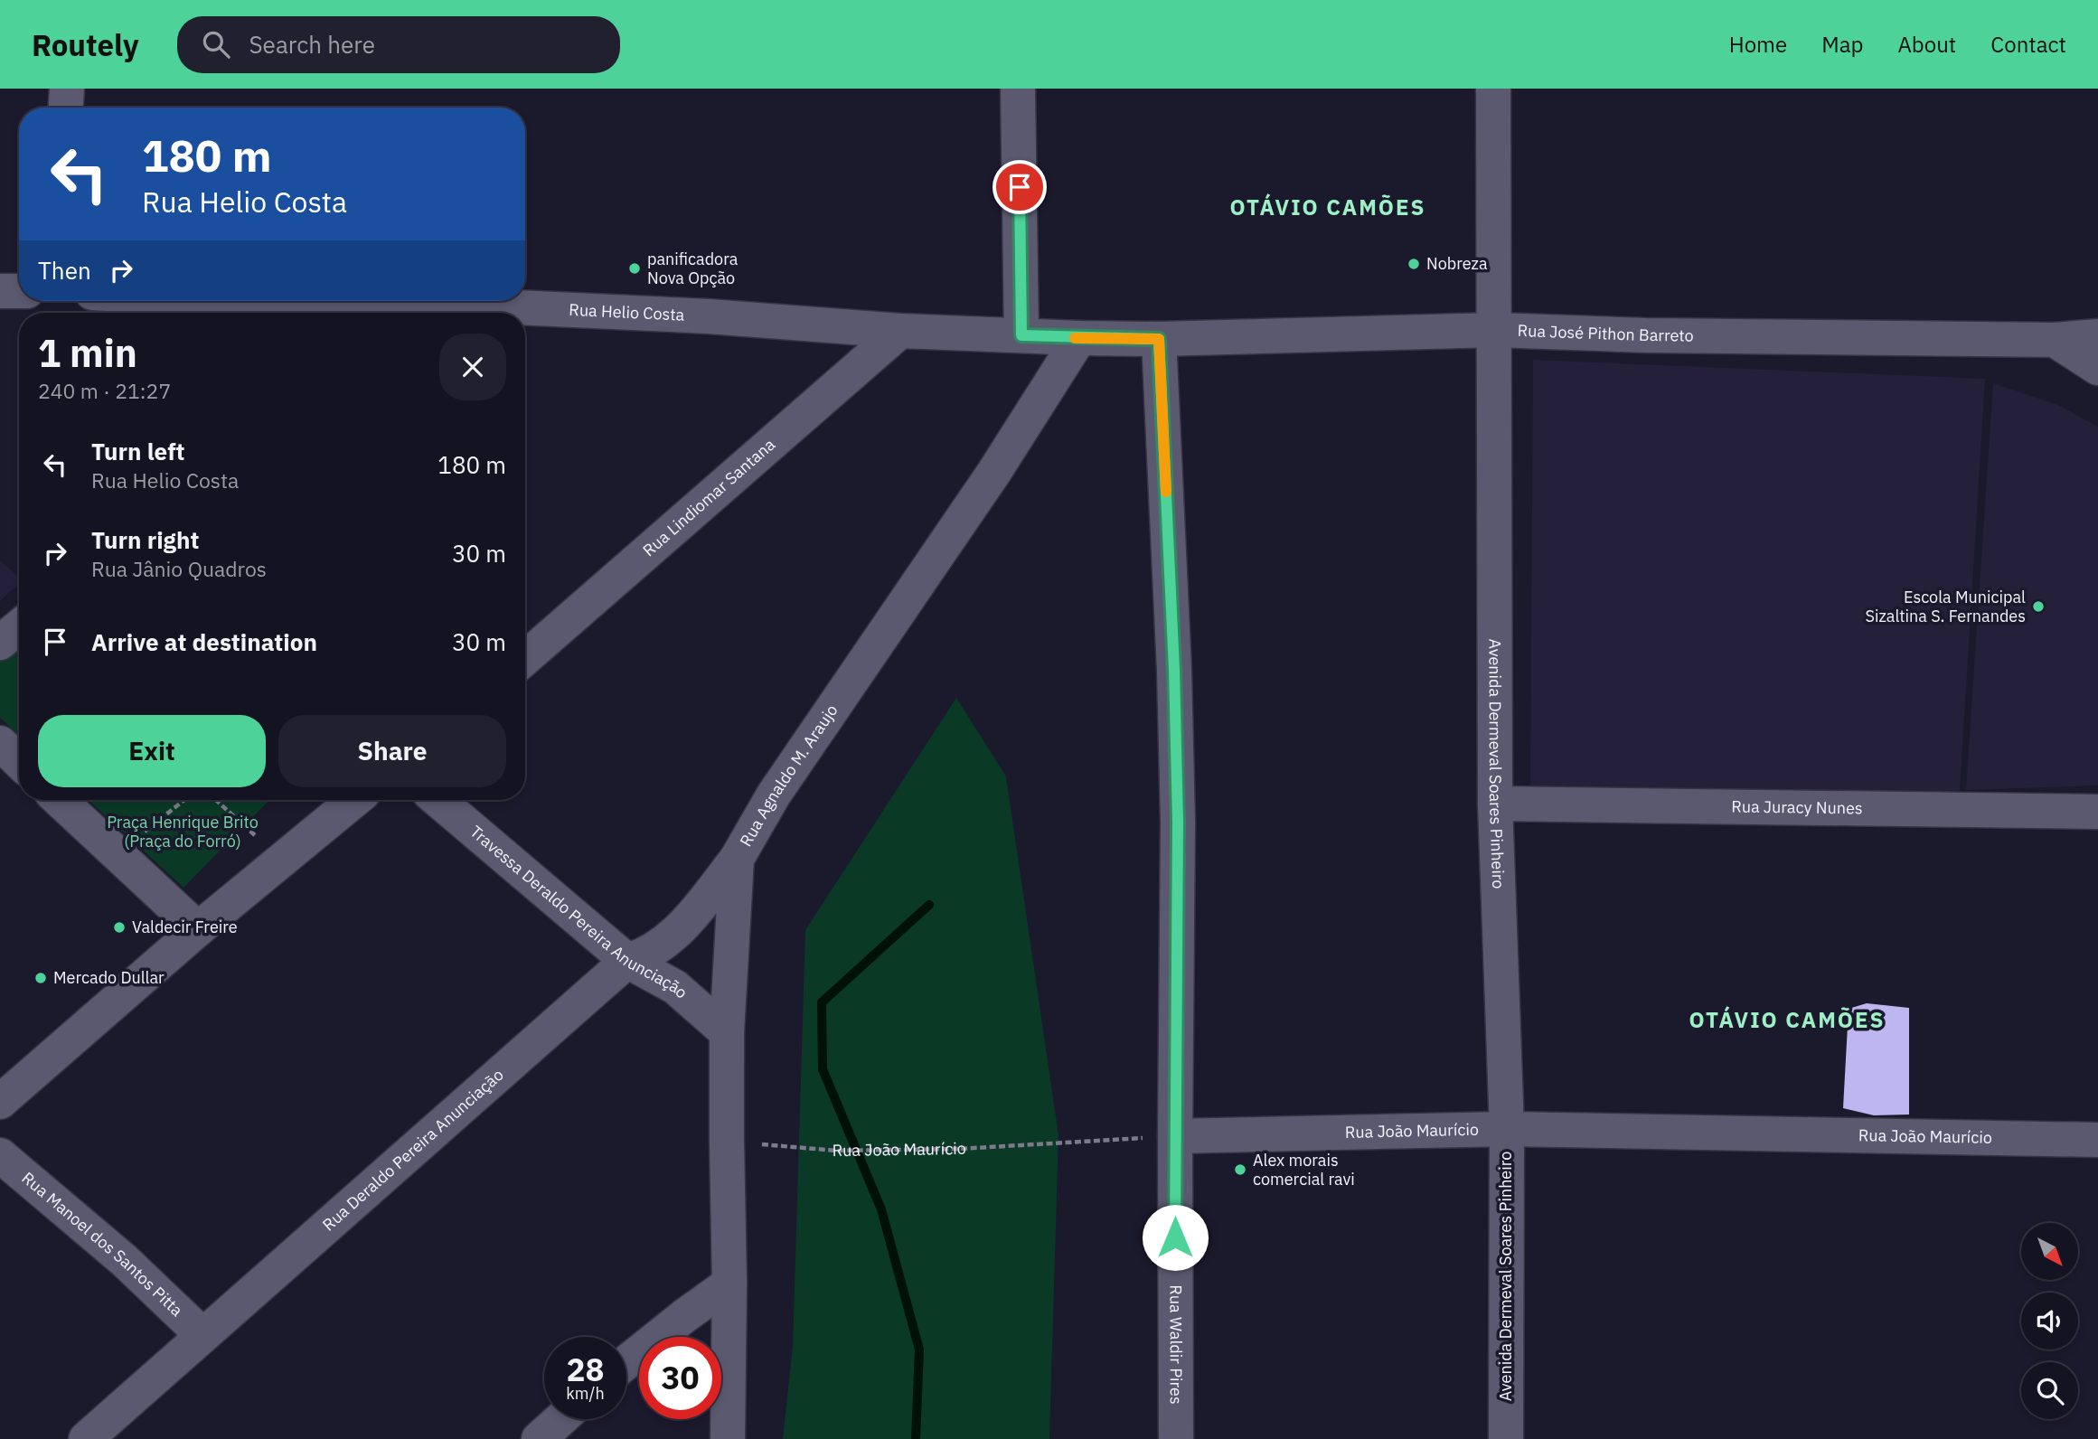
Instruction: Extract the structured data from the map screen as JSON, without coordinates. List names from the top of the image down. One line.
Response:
{"streets":{"street":["Rua Helio Costa","Rua José Pithon Barreto","Rua Lindiomar Santana","Avenida Dermeval Soares Pinheiro","Rua Agnaldo M. Araujo","Rua Juracy Nunes","Travessa Deraldo Pereira Anunciação","Rua João Maurício","Rua Deraldo Pereira Anunciação","Rua Manoel dos Santos Pitta","Rua Waldir Pires"]},"crossings":[["Rua Helio Costa","Rua José Pithon Barreto"],["Rua Helio Costa","Rua Lindiomar Santana"],["Rua Helio Costa","Rua Agnaldo M. Araujo"],["Rua Helio Costa","Rua Waldir Pires"],["Rua José Pithon Barreto","Avenida Dermeval Soares Pinheiro"],["Rua José Pithon Barreto","Rua Waldir Pires"],["Avenida Dermeval Soares Pinheiro","Rua Juracy Nunes"],["Avenida Dermeval Soares Pinheiro","Rua João Maurício"],["Rua Agnaldo M. Araujo","Travessa Deraldo Pereira Anunciação"],["Rua Agnaldo M. Araujo","Rua João Maurício"],["Rua Agnaldo M. Araujo","Rua Deraldo Pereira Anunciação"],["Travessa Deraldo Pereira Anunciação","Rua Deraldo Pereira Anunciação"],["Rua João Maurício","Rua Waldir Pires"],["Rua Deraldo Pereira Anunciação","Rua Manoel dos Santos Pitta"]],"districts":["OTÁVIO CAMÕES","OTÁVIO CAMÕES"],"parks":["Praça Henrique Brito (Praça do Forró)"],"places":["Nobreza","panificadora Nova Opção","Escola Municipal Sizaltina S. Fernandes","Valdecir Freire","Mercado Dullar","Alex morais comercial ravi"],"north":"bottom right","page":{"header":"Routely","search":"Search here","nav":["Home","Map","About","Contact"],"turn":["180 m","Rua Helio Costa"],"then":"Then","heading":["1 min","240 m · 21:27"],"list":[{"name":"Turn left","note":"Rua Helio Costa","value":"180 m"},{"name":"Turn right","note":"Rua Jânio Quadros","value":"30 m"},{"name":"Arrive at destination","value":"30 m"}],"buttons":["Exit","Share"],"speed":"28 km/h","limit":"30"}}
